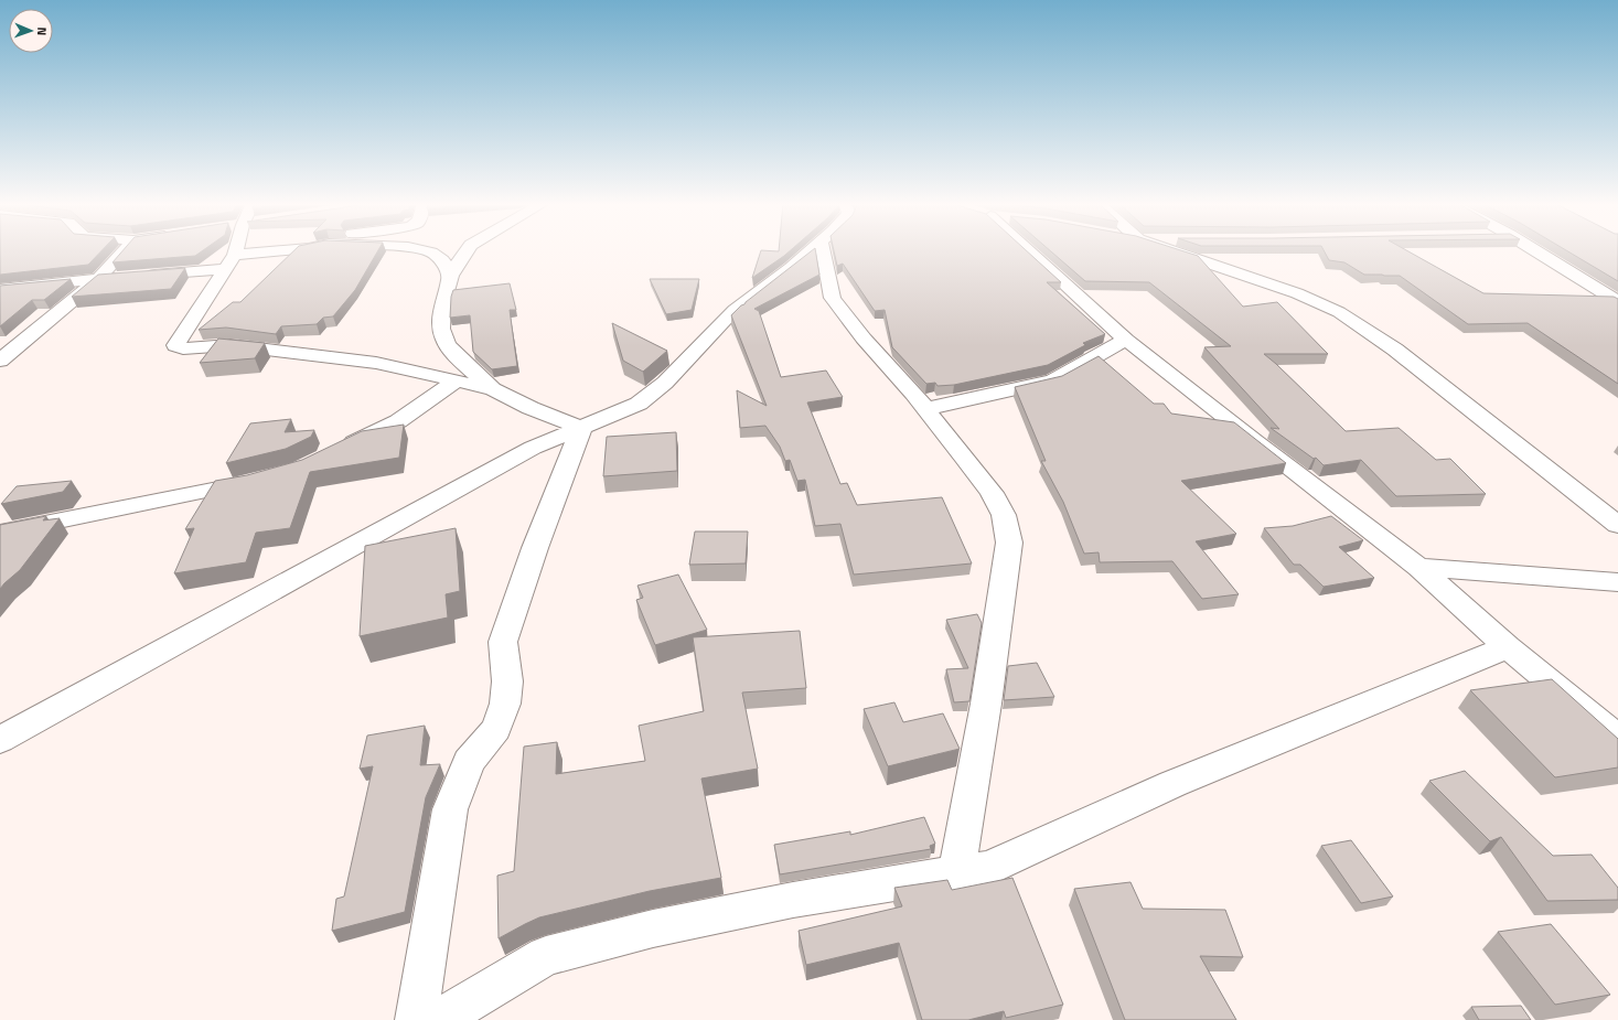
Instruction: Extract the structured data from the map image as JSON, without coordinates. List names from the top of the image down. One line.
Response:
{"north":"right"}
